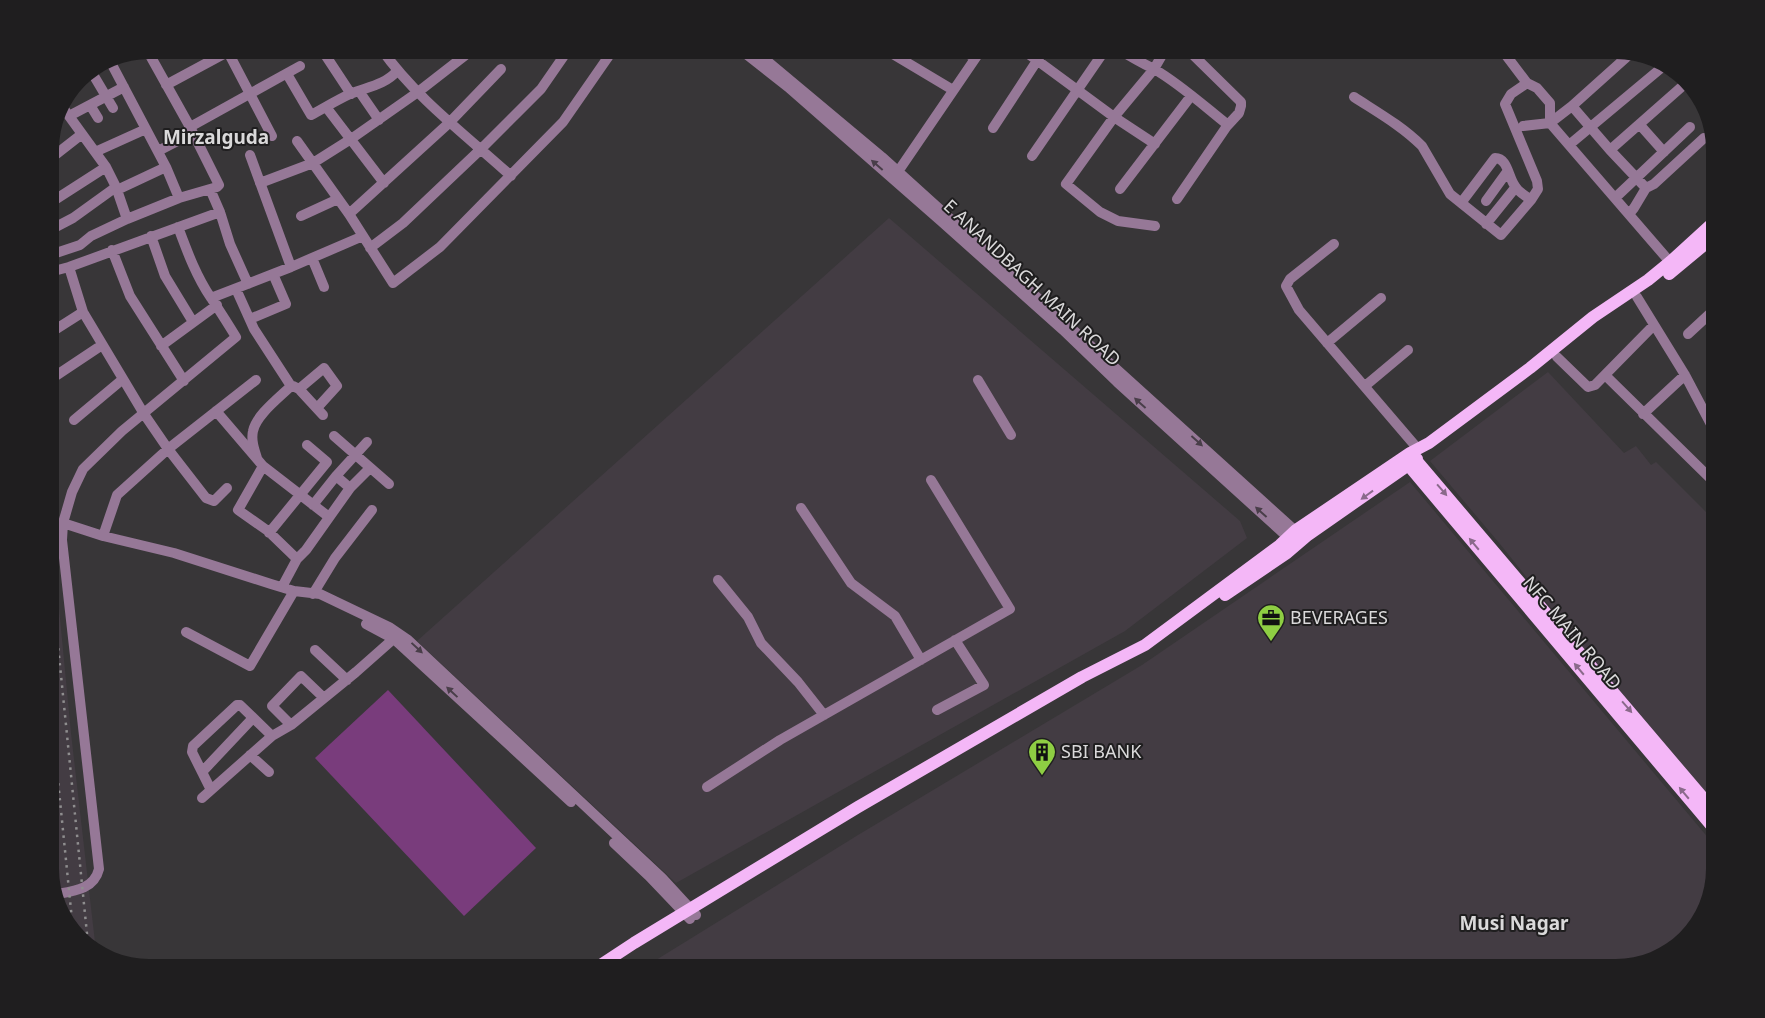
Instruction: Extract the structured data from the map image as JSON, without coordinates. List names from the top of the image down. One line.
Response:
{"streets":{"main road":["NFC MAIN ROAD"],"street":["E ANANDBAGH MAIN ROAD"]},"districts":["Mirzalguda","Musi Nagar"],"places":{"office":["BEVERAGES"],"building":["SBI BANK"]}}
